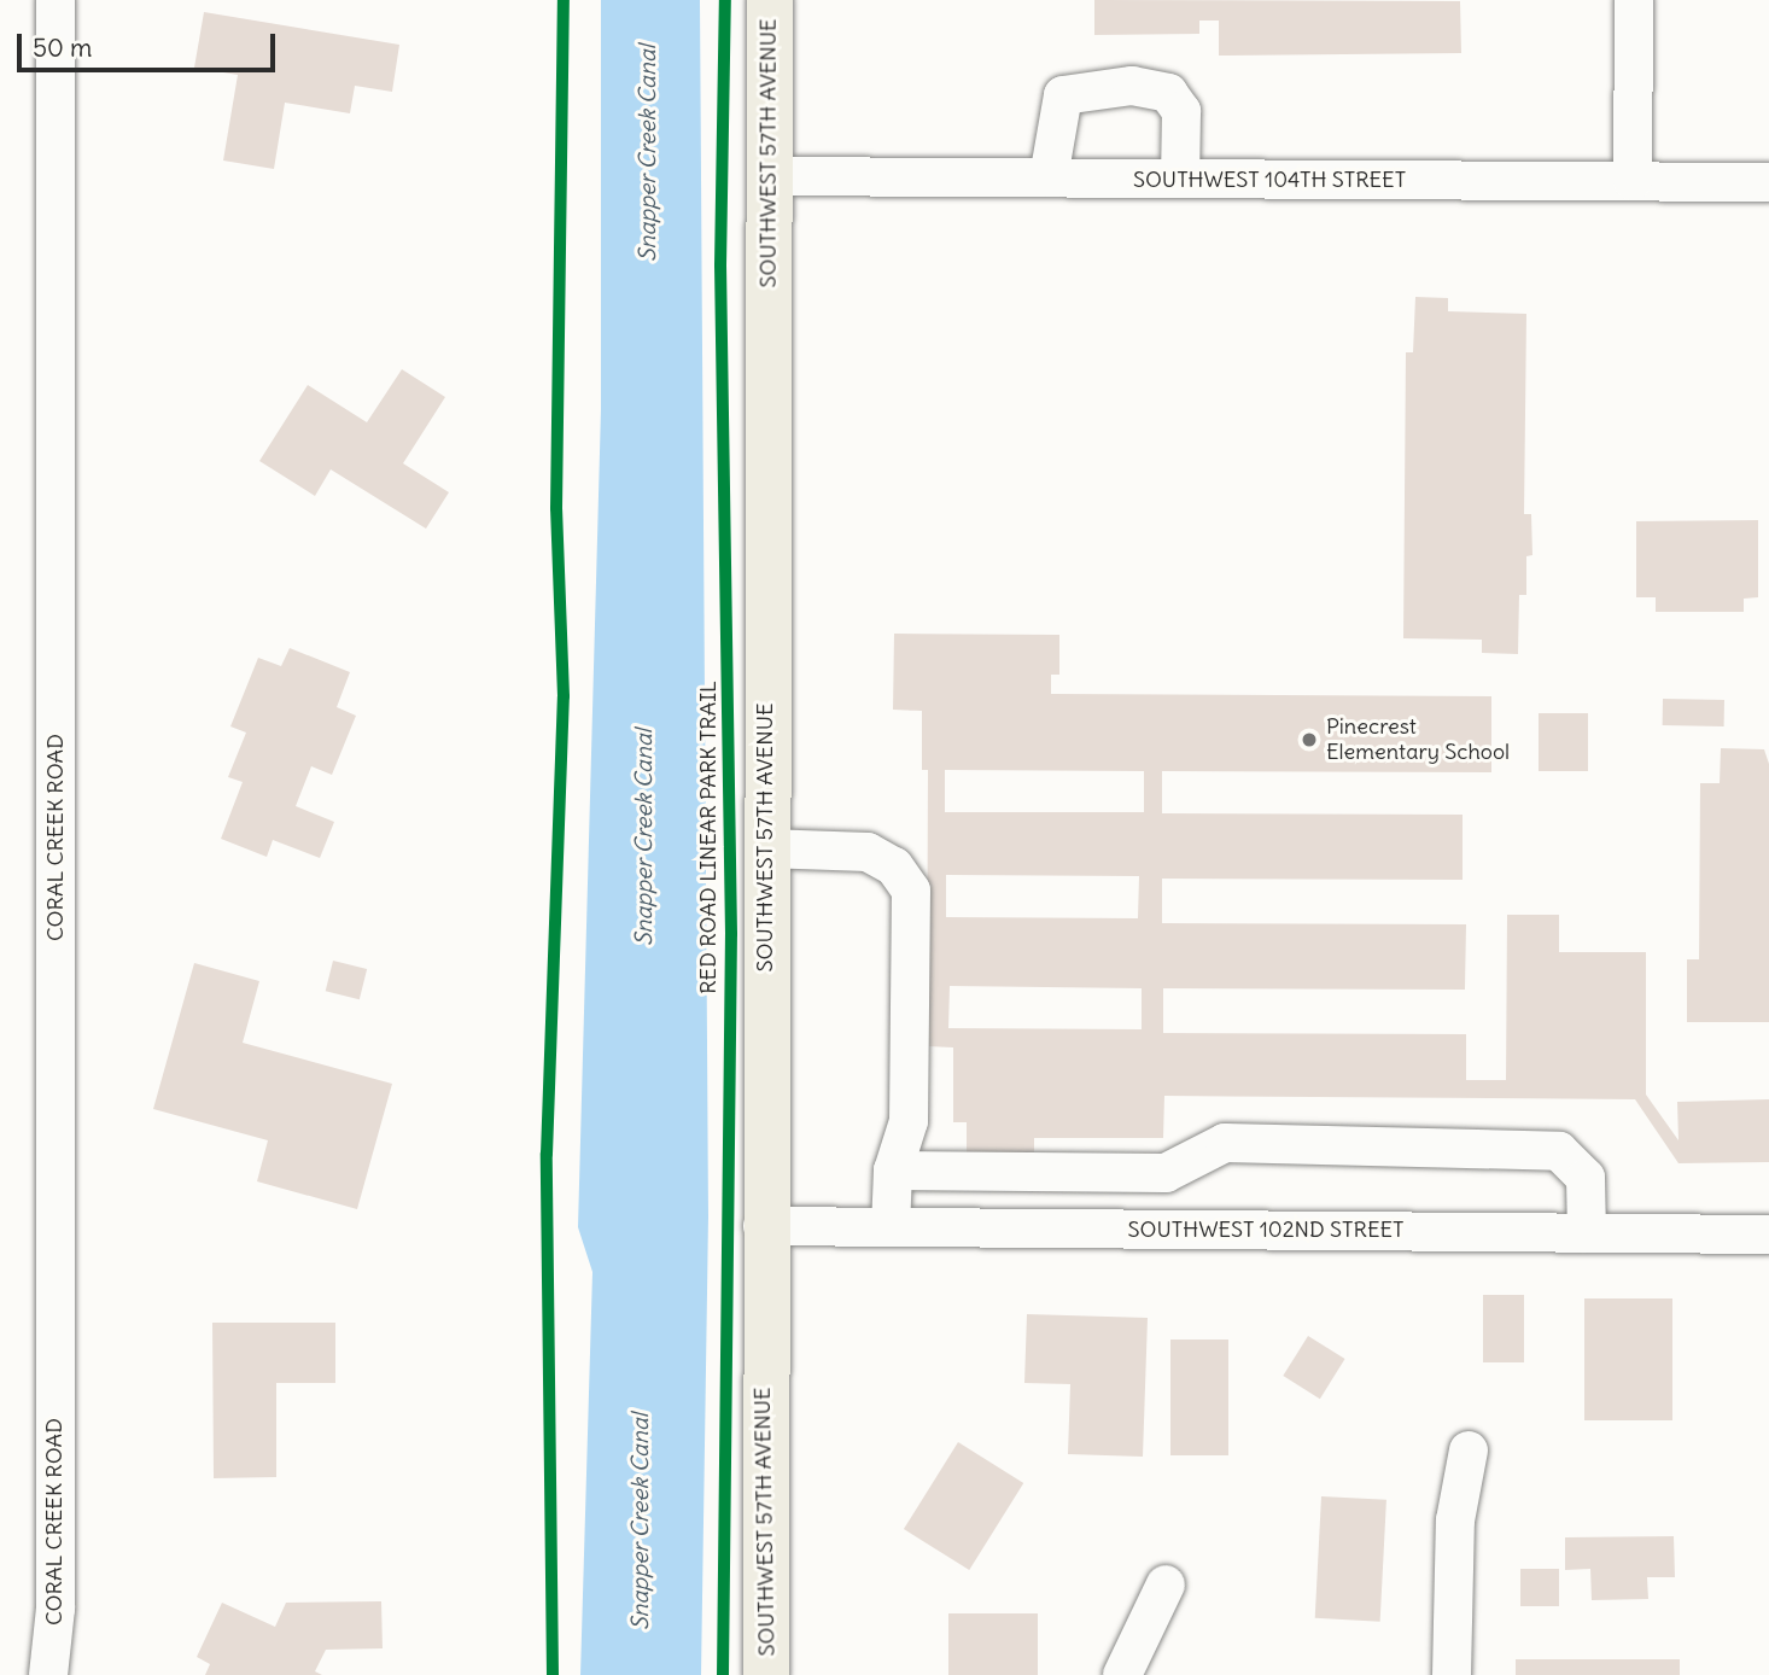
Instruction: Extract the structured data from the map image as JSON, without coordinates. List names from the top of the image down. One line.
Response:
{"streets":{"main road":["SOUTHWEST 57TH AVENUE"],"street":["SOUTHWEST 104TH STREET","CORAL CREEK ROAD","SOUTHWEST 102ND STREET"],"cycle path":["RED ROAD LINEAR PARK TRAIL"]},"crossings":[["SOUTHWEST 57TH AVENUE","SOUTHWEST 104TH STREET"],["SOUTHWEST 57TH AVENUE","SOUTHWEST 102ND STREET"]],"water":["Snapper Creek Canal"],"places":["Pinecrest Elementary School"],"scale_bar":"50 m"}
